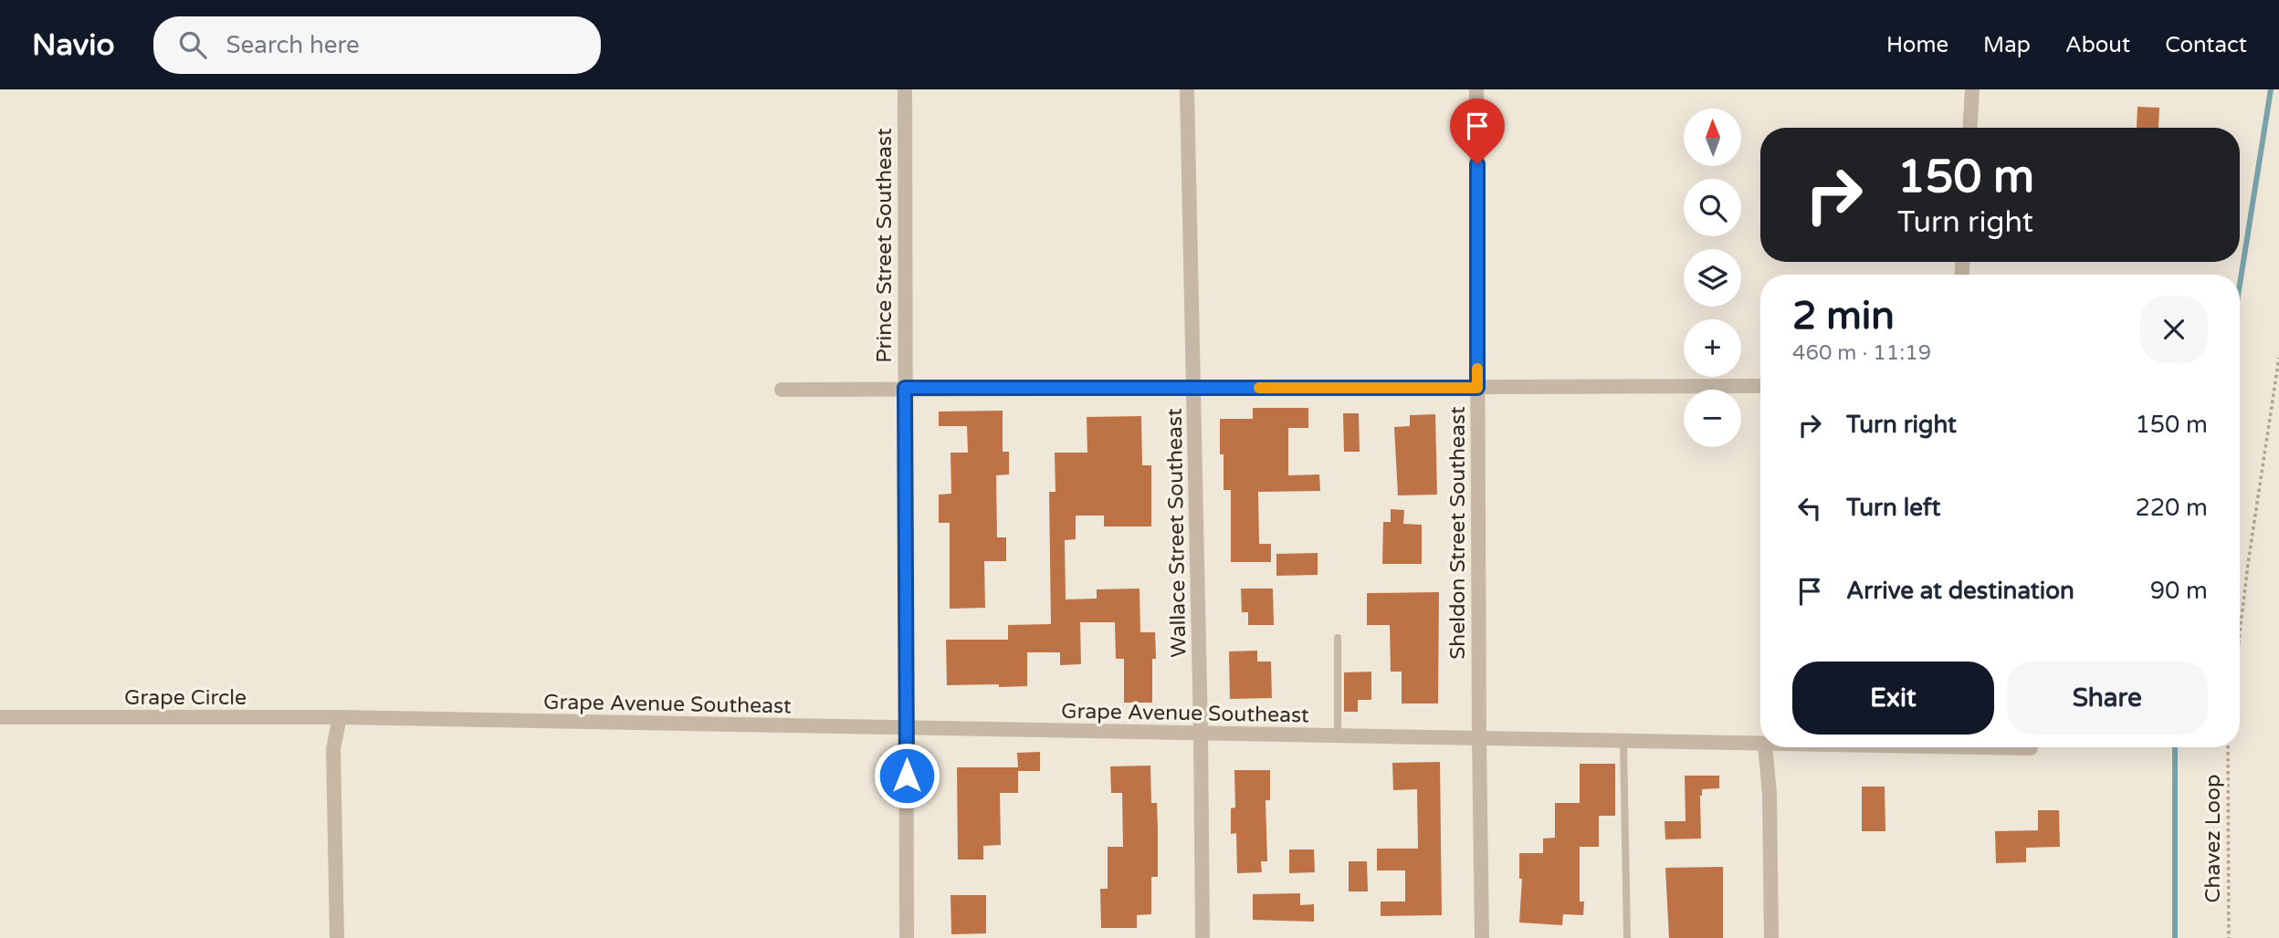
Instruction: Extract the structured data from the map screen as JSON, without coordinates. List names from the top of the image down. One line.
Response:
{"streets":{"street":["Prince Street Southeast","Wallace Street Southeast","Sheldon Street Southeast","Grape Circle","Grape Avenue Southeast"],"path":["Chavez Loop"]},"crossings":[["Prince Street Southeast","Grape Avenue Southeast"],["Wallace Street Southeast","Grape Avenue Southeast"],["Sheldon Street Southeast","Grape Avenue Southeast"],["Grape Circle","Grape Avenue Southeast"]],"north":"top","page":{"header":"Navio","search":"Search here","nav":["Home","Map","About","Contact"],"map_buttons":["+","−"],"turn":["150 m","Turn right"],"heading":["2 min","460 m · 11:19"],"list":[{"name":"Turn right","value":"150 m"},{"name":"Turn left","value":"220 m"},{"name":"Arrive at destination","value":"90 m"}],"buttons":["Exit","Share"]}}
